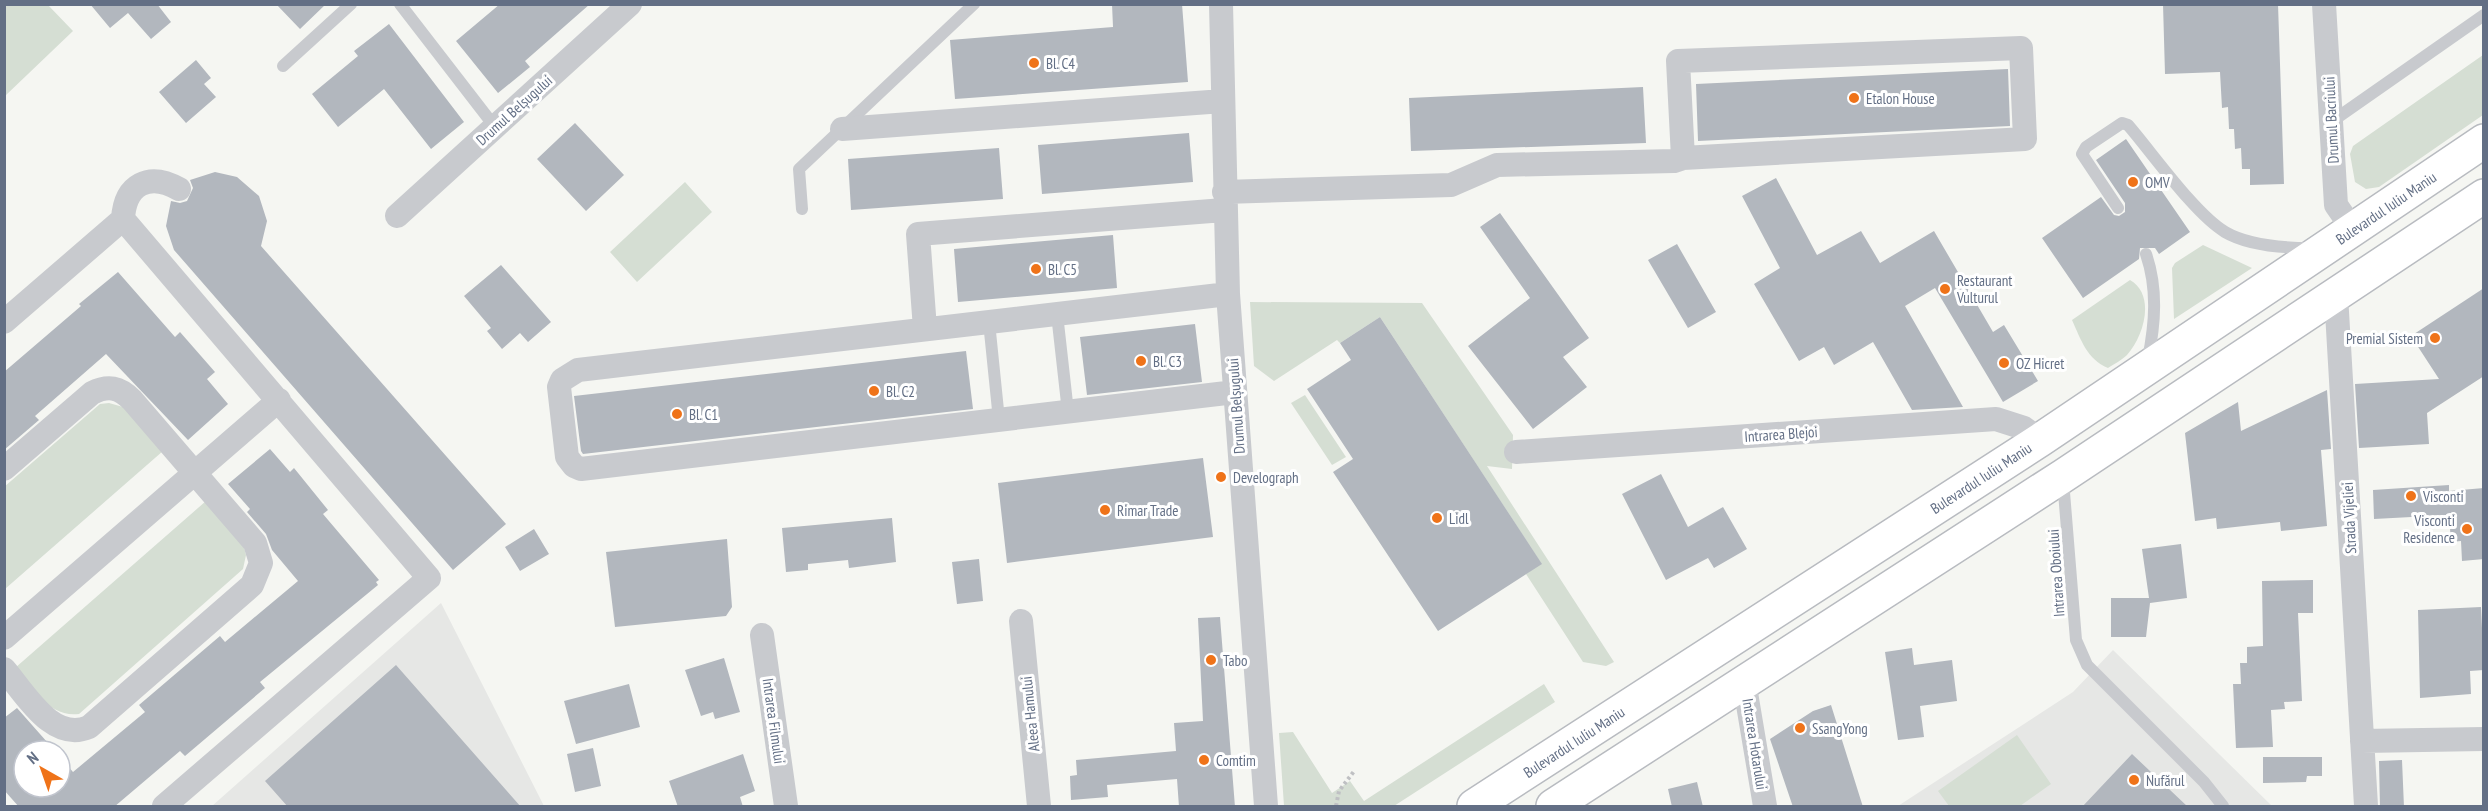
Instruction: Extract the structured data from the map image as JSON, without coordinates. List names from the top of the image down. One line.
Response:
{"streets":{"main road":["Bulevardul Iuliu Maniu"],"street":["Drumul Belșugului","Drumul Bacriului","Intrarea Blejoi","Strada Vijeliei","Aleea Hamului","Intrarea Filmului","Intrarea Hotarului"],"lane":["Intrarea Oboiului"]},"crossings":[["Drumul Bacriului","Bulevardul Iuliu Maniu"],["Bulevardul Iuliu Maniu","Intrarea Blejoi"]],"places":["Bl. C4","Etalon House","OMV","Bl. C5","Restaurant Vulturul","Premial Sistem","Bl. C3","OZ Hicret","Bl. C2","Bl. C1","Develograph","Visconti","Rimar Trade","Lidl","Visconti Residence","Tabo","SsangYong","Comtim","Nufărul"],"north":"top left"}
